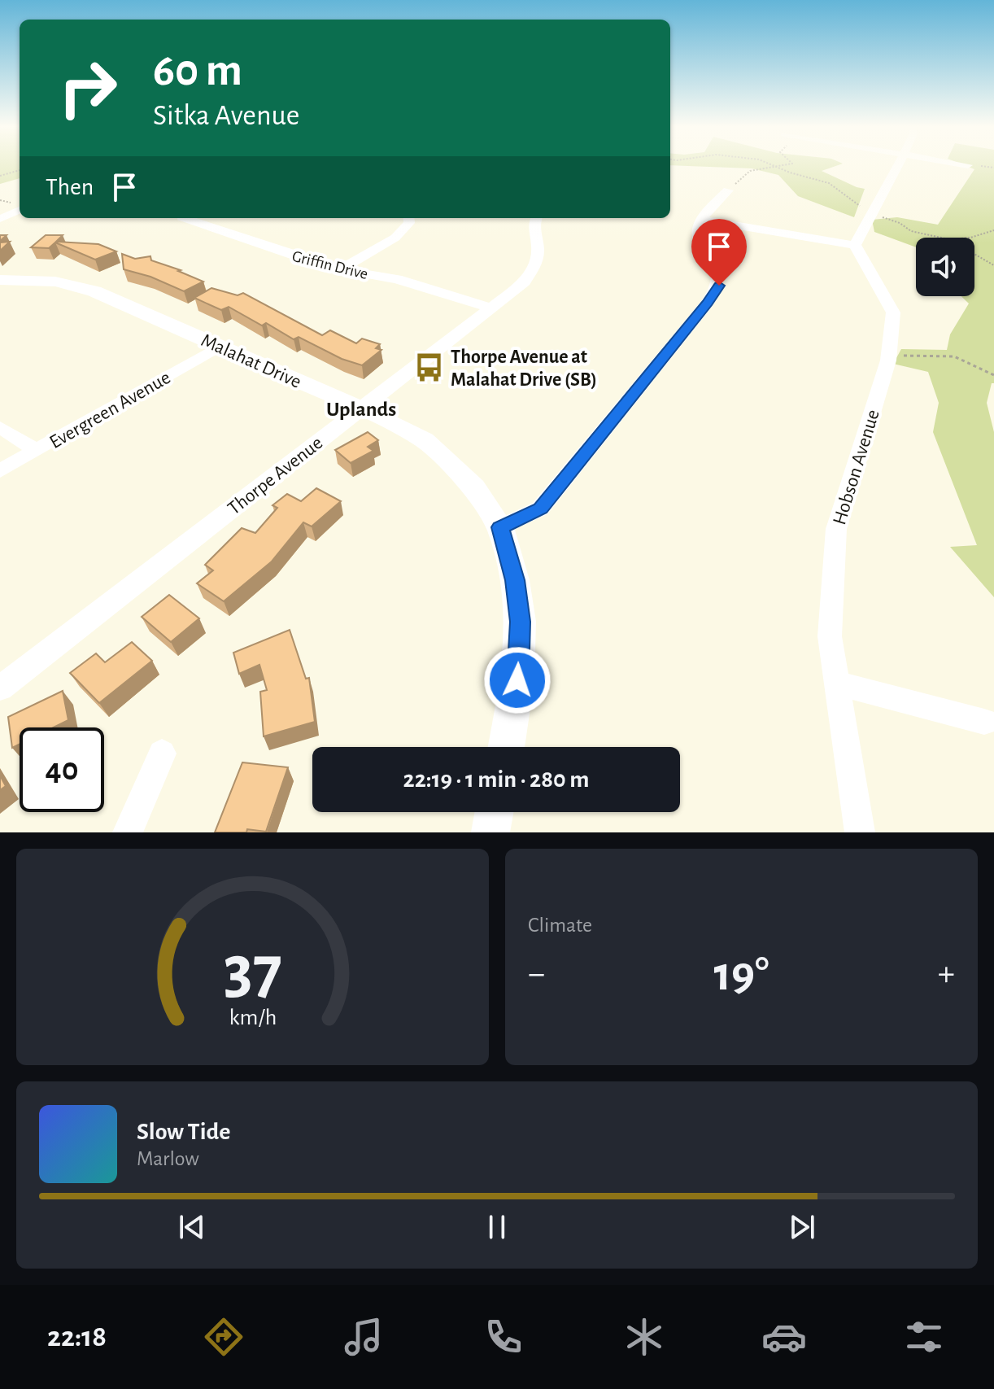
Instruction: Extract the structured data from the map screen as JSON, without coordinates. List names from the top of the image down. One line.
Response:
{"streets":{"street":["Griffin Drive","Malahat Drive","Evergreen Avenue","Hobson Avenue","Thorpe Avenue"]},"crossings":[["Griffin Drive","Thorpe Avenue"],["Malahat Drive","Evergreen Avenue"],["Malahat Drive","Thorpe Avenue"]],"districts":["Uplands"],"places":{"bus stop":["Thorpe Avenue at Malahat Drive (SB)"]},"page":{"turn":["60 m","Sitka Avenue"],"then":"Then","limit":"40","trip":"22:19 · 1 min · 280 m","tile":"Climate","heat":["−","19°","+"],"song":["Slow Tide","Marlow"],"tabs":"22:18","gauge":["37","km/h"]}}
